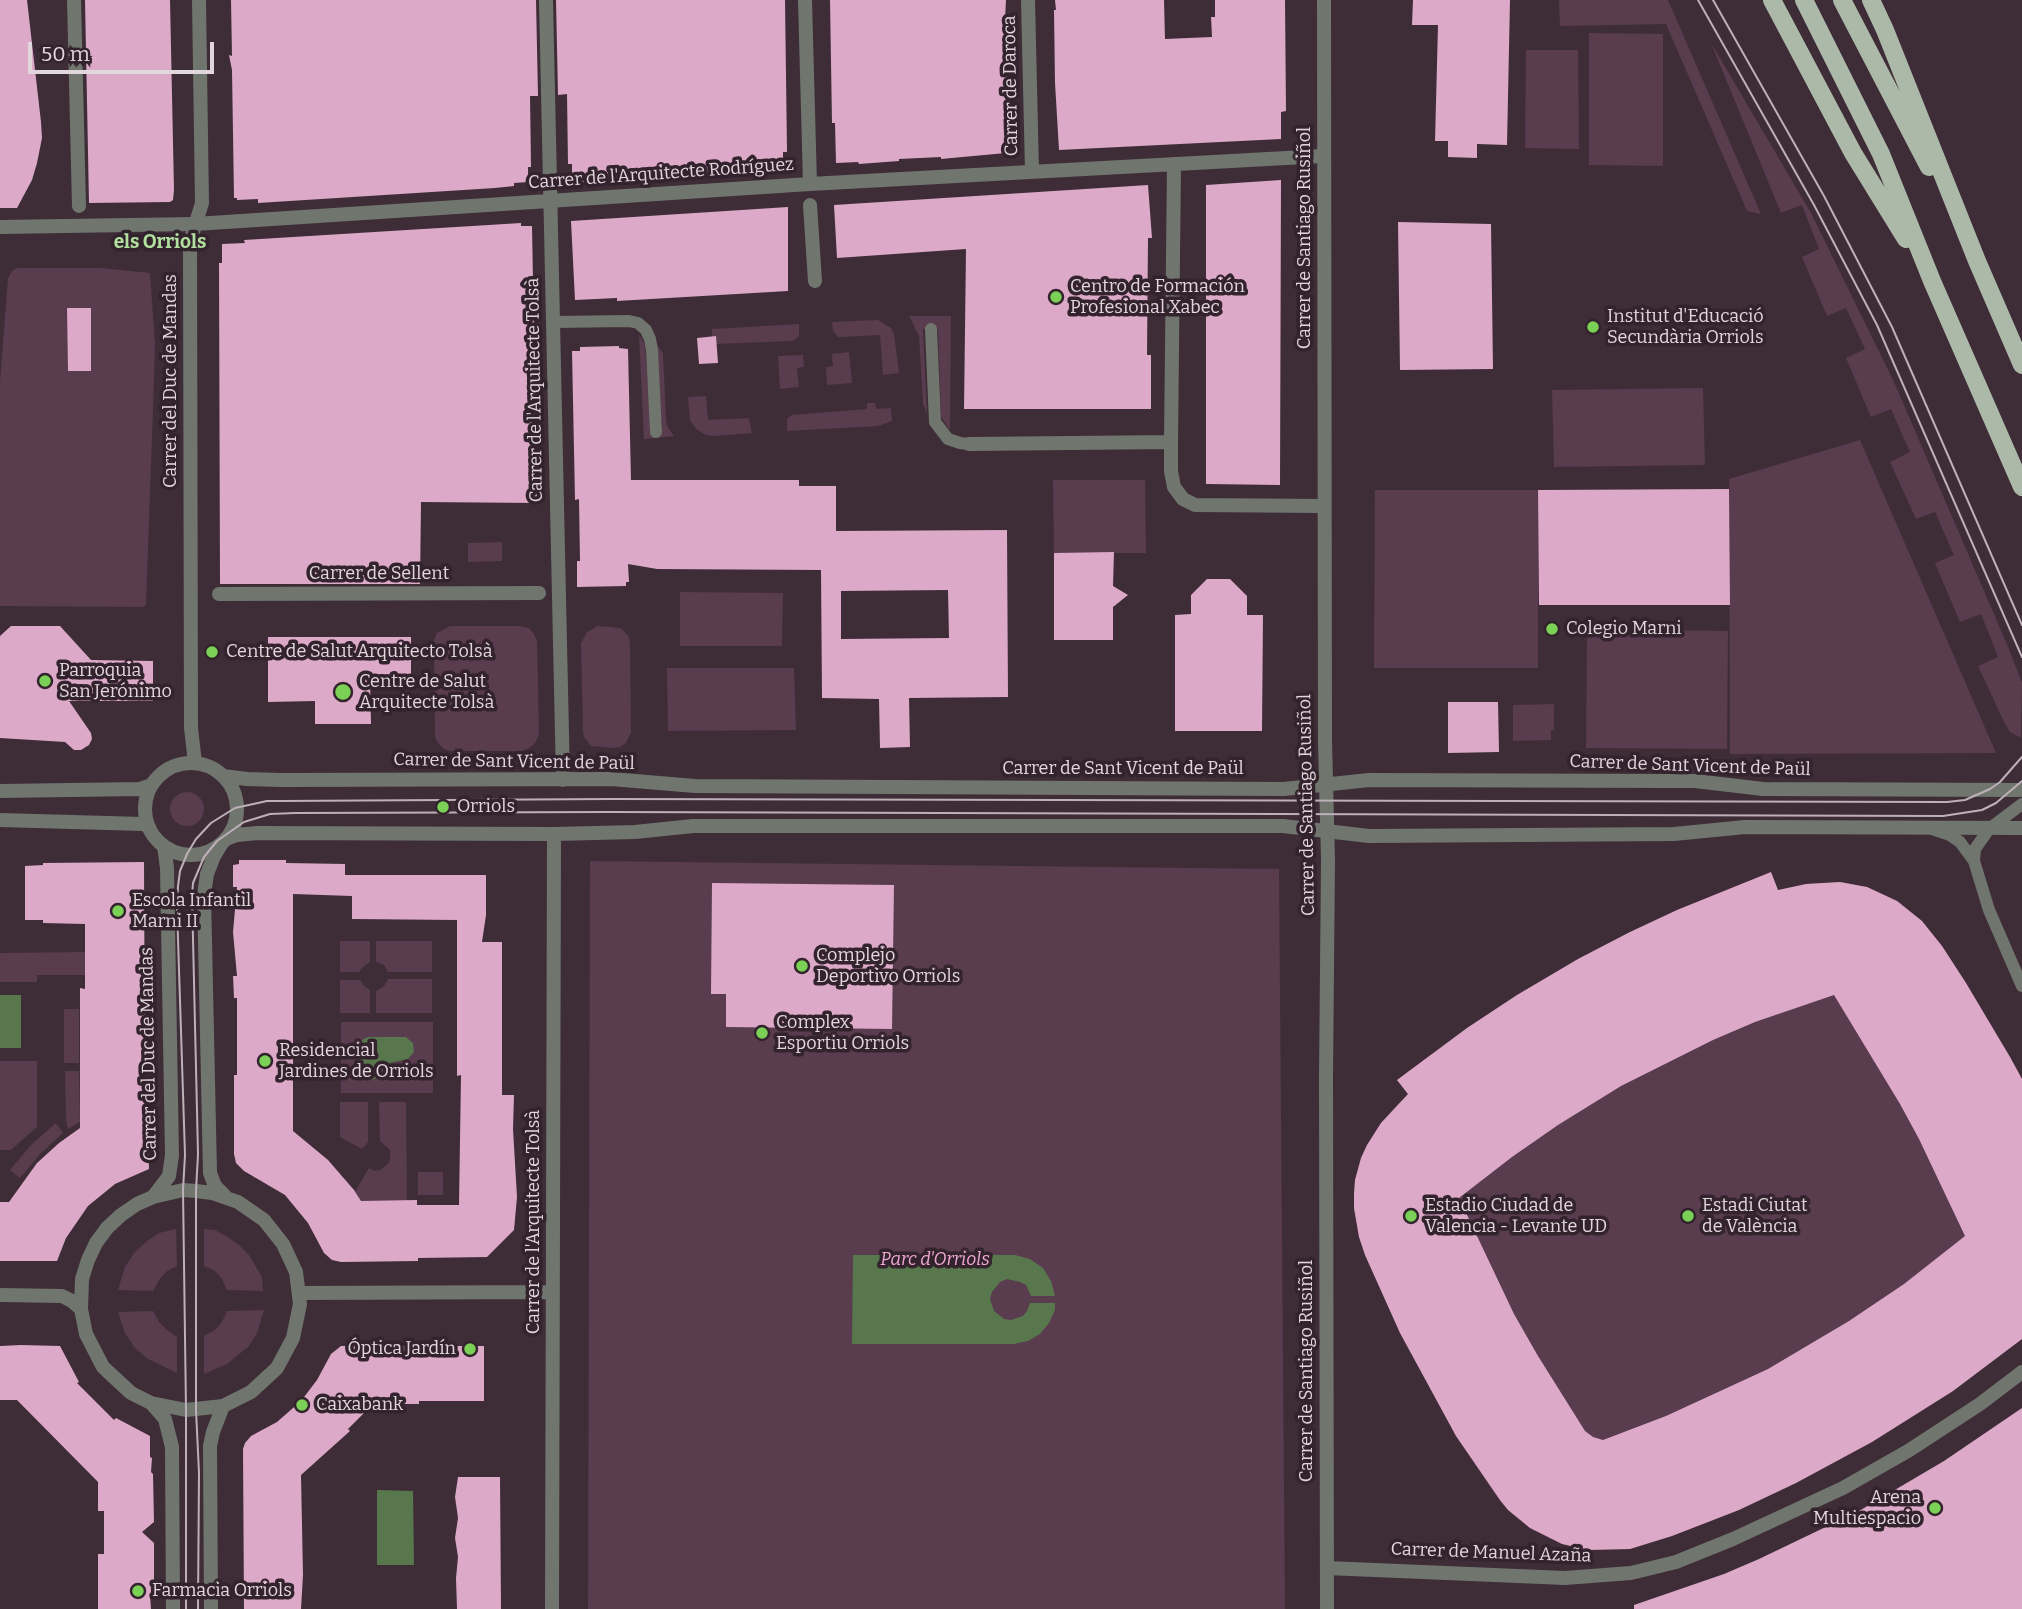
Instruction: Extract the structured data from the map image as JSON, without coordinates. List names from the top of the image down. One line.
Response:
{"streets":{"street":["Carrer de Daroca","Carrer de l'Arquitecte Rodríguez","Carrer de Santiago Rusiñol","Carrer del Duc de Mandas","Carrer de l'Arquitecte Tolsà","Carrer de Sellent","Carrer de Sant Vicent de Paül","Carrer de Manuel Azaña"]},"crossings":[["Carrer de Daroca","Carrer de l'Arquitecte Rodríguez"],["Carrer de l'Arquitecte Rodríguez","Carrer de Santiago Rusiñol"],["Carrer de l'Arquitecte Rodríguez","Carrer del Duc de Mandas"],["Carrer de l'Arquitecte Rodríguez","Carrer de l'Arquitecte Tolsà"],["Carrer de Santiago Rusiñol","Carrer de Sant Vicent de Paül"],["Carrer de Santiago Rusiñol","Carrer de Manuel Azaña"],["Carrer del Duc de Mandas","Carrer de Sant Vicent de Paül"],["Carrer de l'Arquitecte Tolsà","Carrer de Sant Vicent de Paül"]],"districts":["els Orriols"],"parks":["Parc d'Orriols"],"places":["Centro de Formación Profesional Xabec","Institut d'Educació Secundària Orriols","Colegio Marni","Centre de Salut Arquitecto Tolsà","Parroquia San Jerónimo","Centre de Salut Arquitecte Tolsà","Orriols","Escola Infantil Marni II","Complejo Deportivo Orriols","Complex Esportiu Orriols","Residencial Jardines de Orriols","Estadio Ciudad de Valencia - Levante UD","Estadi Ciutat de València","Óptica Jardín","Caixabank","Arena Multiespacio","Farmacia Orriols"],"scale_bar":"50 m"}
